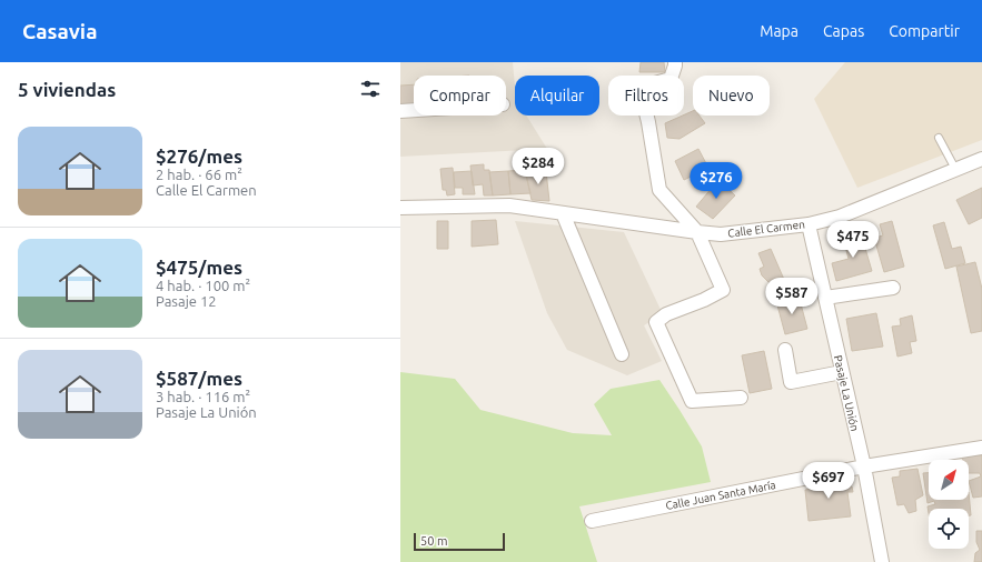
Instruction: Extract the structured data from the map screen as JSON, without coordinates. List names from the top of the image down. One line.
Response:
{"streets":{"street":["Calle El Carmen","Pasaje La Unión","Calle Juan Santa María"]},"crossings":[["Calle El Carmen","Pasaje La Unión"],["Pasaje La Unión","Calle Juan Santa María"]],"scale_bar":"50 m","north":"top right","page":{"header":"Casavia","nav":["Mapa","Capas","Compartir"],"heading":"5 viviendas","chip":["Comprar","Alquilar","Filtros","Nuevo"],"list":[{"name":"$276/mes","note":"2 hab. · 66 m² · Calle El Carmen"},{"name":"$475/mes","note":"4 hab. · 100 m² · Pasaje 12"},{"name":"$587/mes","note":"3 hab. · 116 m² · Pasaje La Unión"}],"price":["$284","$276","$475","$587","$697"],"scale":"50 m"}}
